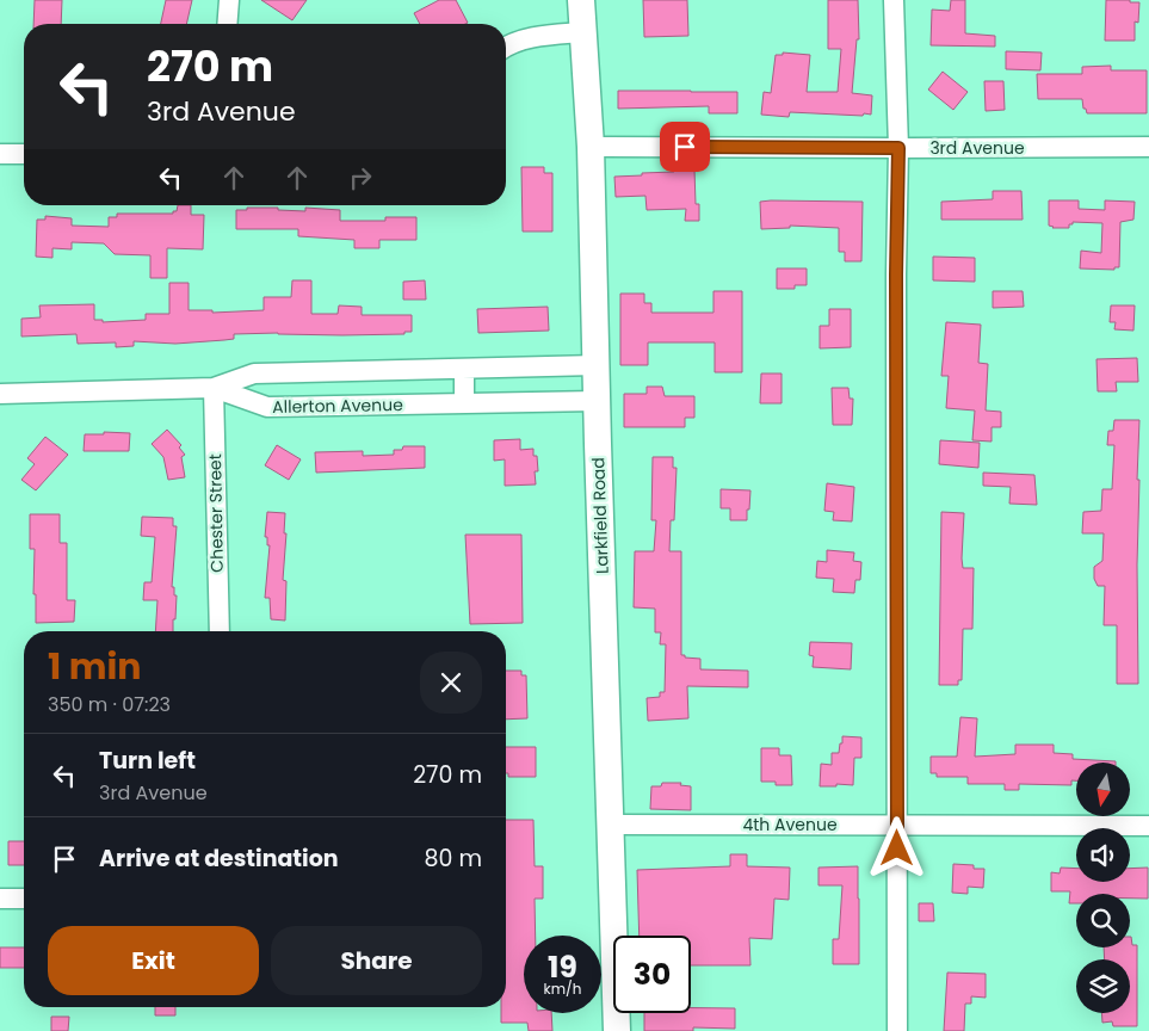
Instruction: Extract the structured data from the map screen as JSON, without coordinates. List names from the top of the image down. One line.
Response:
{"streets":{"main road":["Larkfield Road"],"street":["3rd Avenue","Allerton Avenue","Chester Street","4th Avenue"]},"crossings":[["3rd Avenue","Larkfield Road"],["Allerton Avenue","Chester Street"],["Allerton Avenue","Larkfield Road"],["Larkfield Road","4th Avenue"]],"north":"bottom","page":{"turn":["270 m","3rd Avenue"],"heading":["1 min","350 m · 07:23"],"list":[{"name":"Turn left","note":"3rd Avenue","value":"270 m"},{"name":"Arrive at destination","value":"80 m"}],"buttons":["Exit","Share"],"speed":"19 km/h","limit":"30"}}
